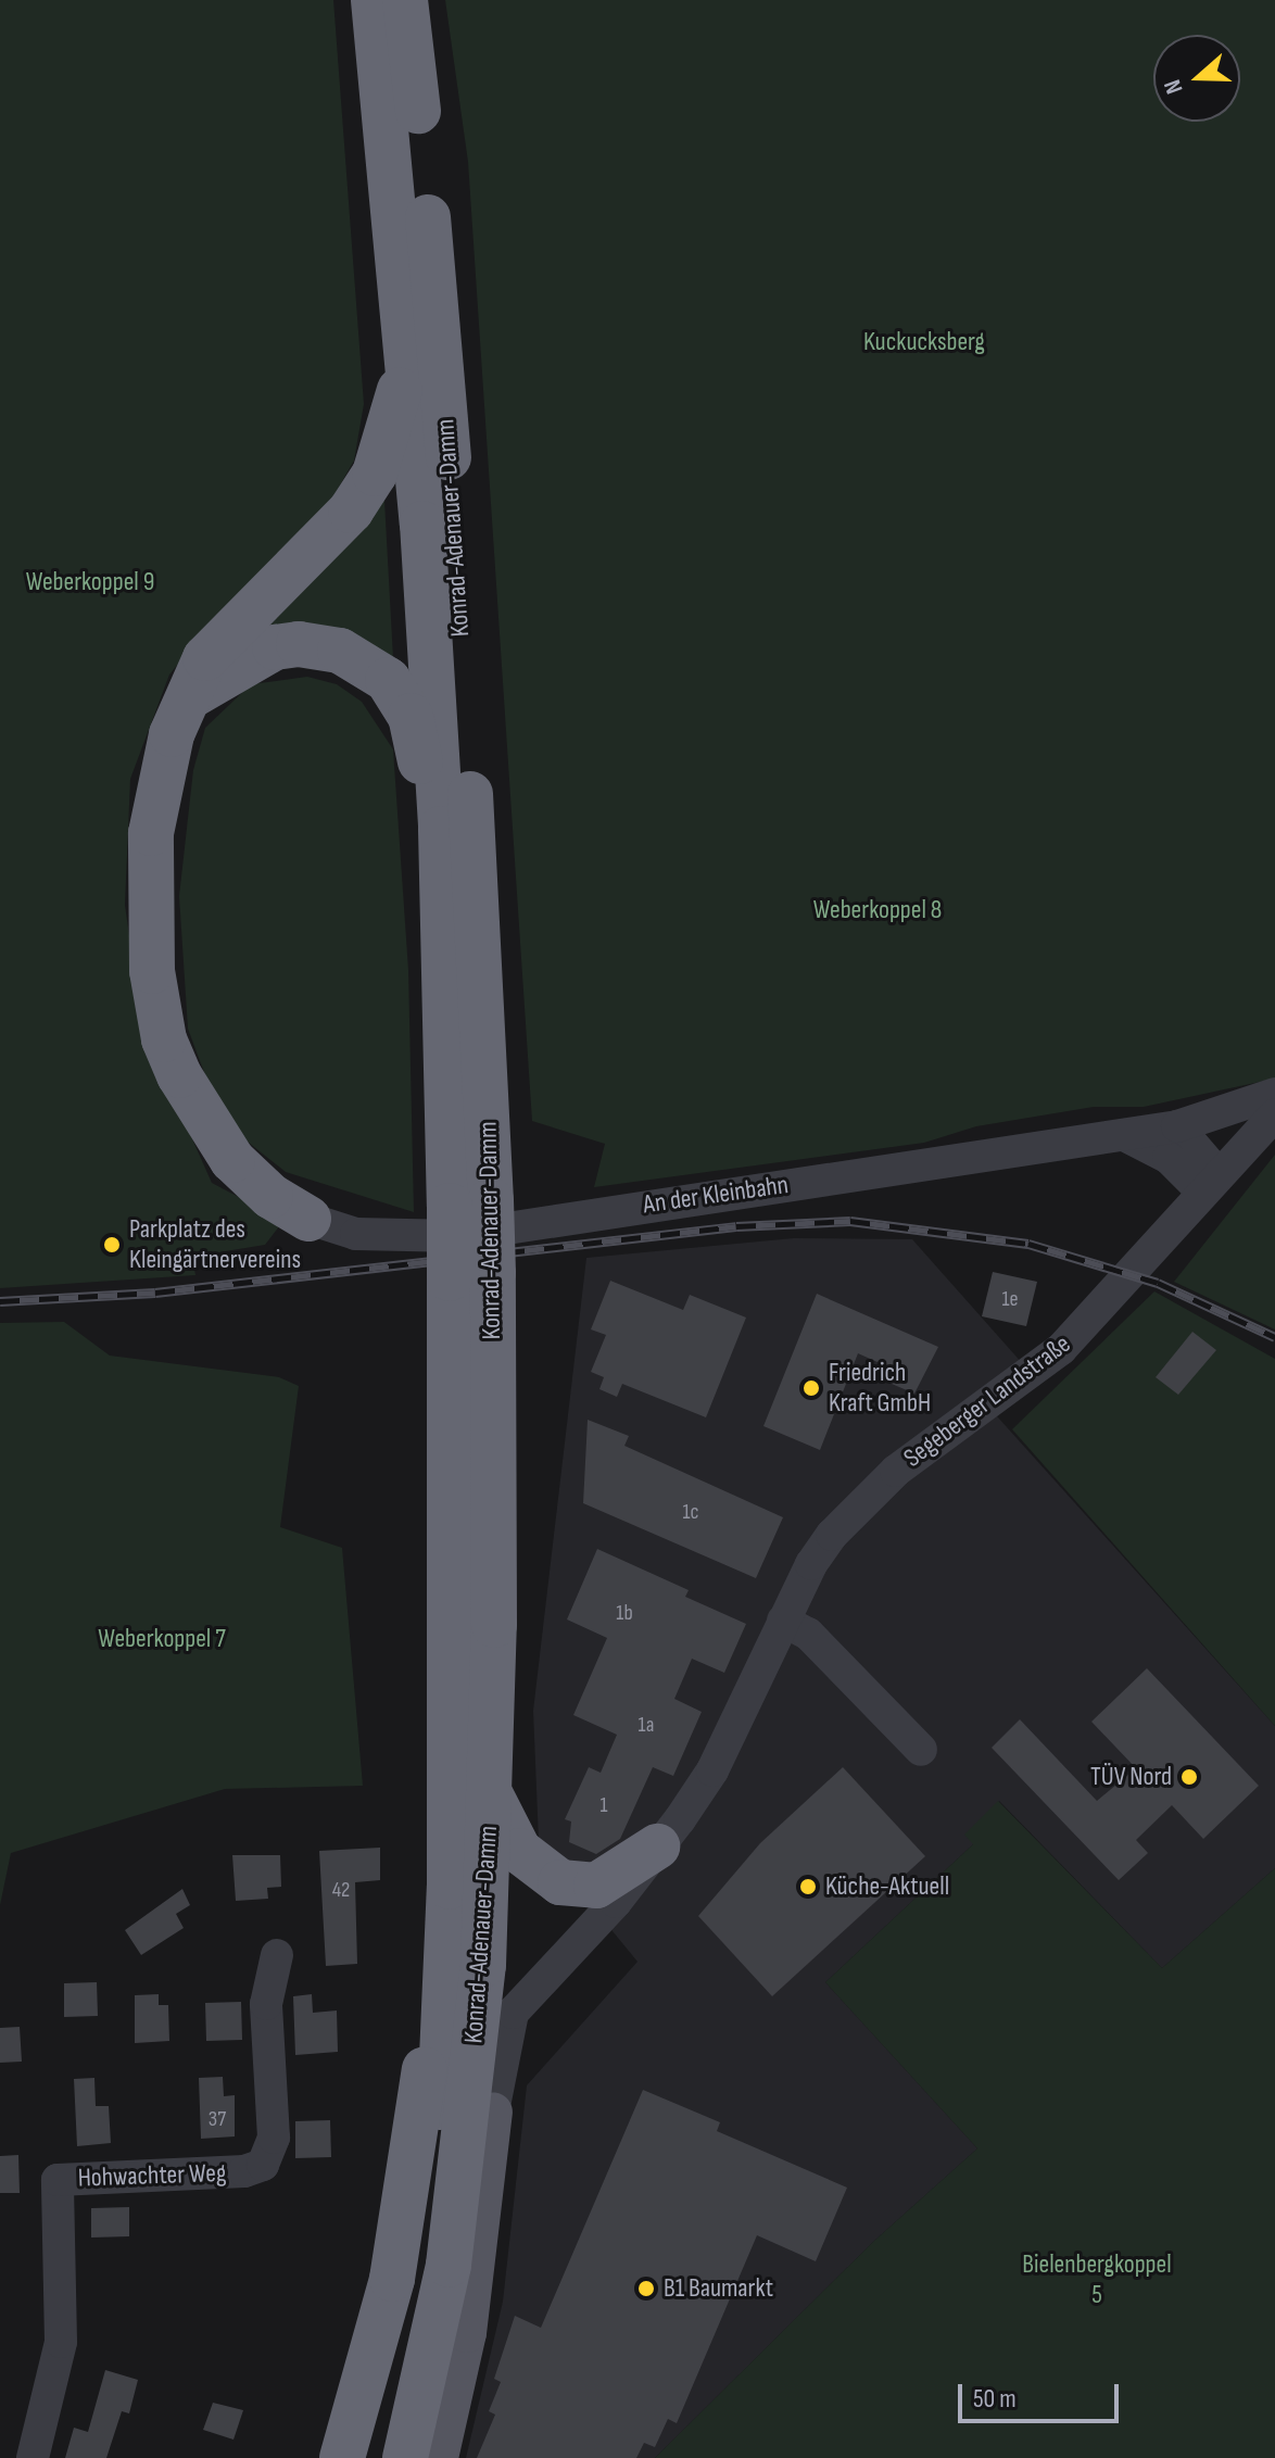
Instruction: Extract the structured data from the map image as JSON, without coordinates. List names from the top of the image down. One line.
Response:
{"streets":{"highway":["Konrad-Adenauer-Damm"],"street":["An der Kleinbahn","Segeberger Landstraße","Hohwachter Weg"]},"parks":["Kuckucksberg","Weberkoppel 9","Weberkoppel 8","Weberkoppel 7","Bielenbergkoppel 5"],"places":["Parkplatz des Kleingärtnervereins","Friedrich Kraft GmbH","TÜV Nord","Küche-Aktuell","B1 Baumarkt"],"house_numbers":["1e","1c","1b","1a","1","42","37"],"scale_bar":"50 m","north":"left"}
